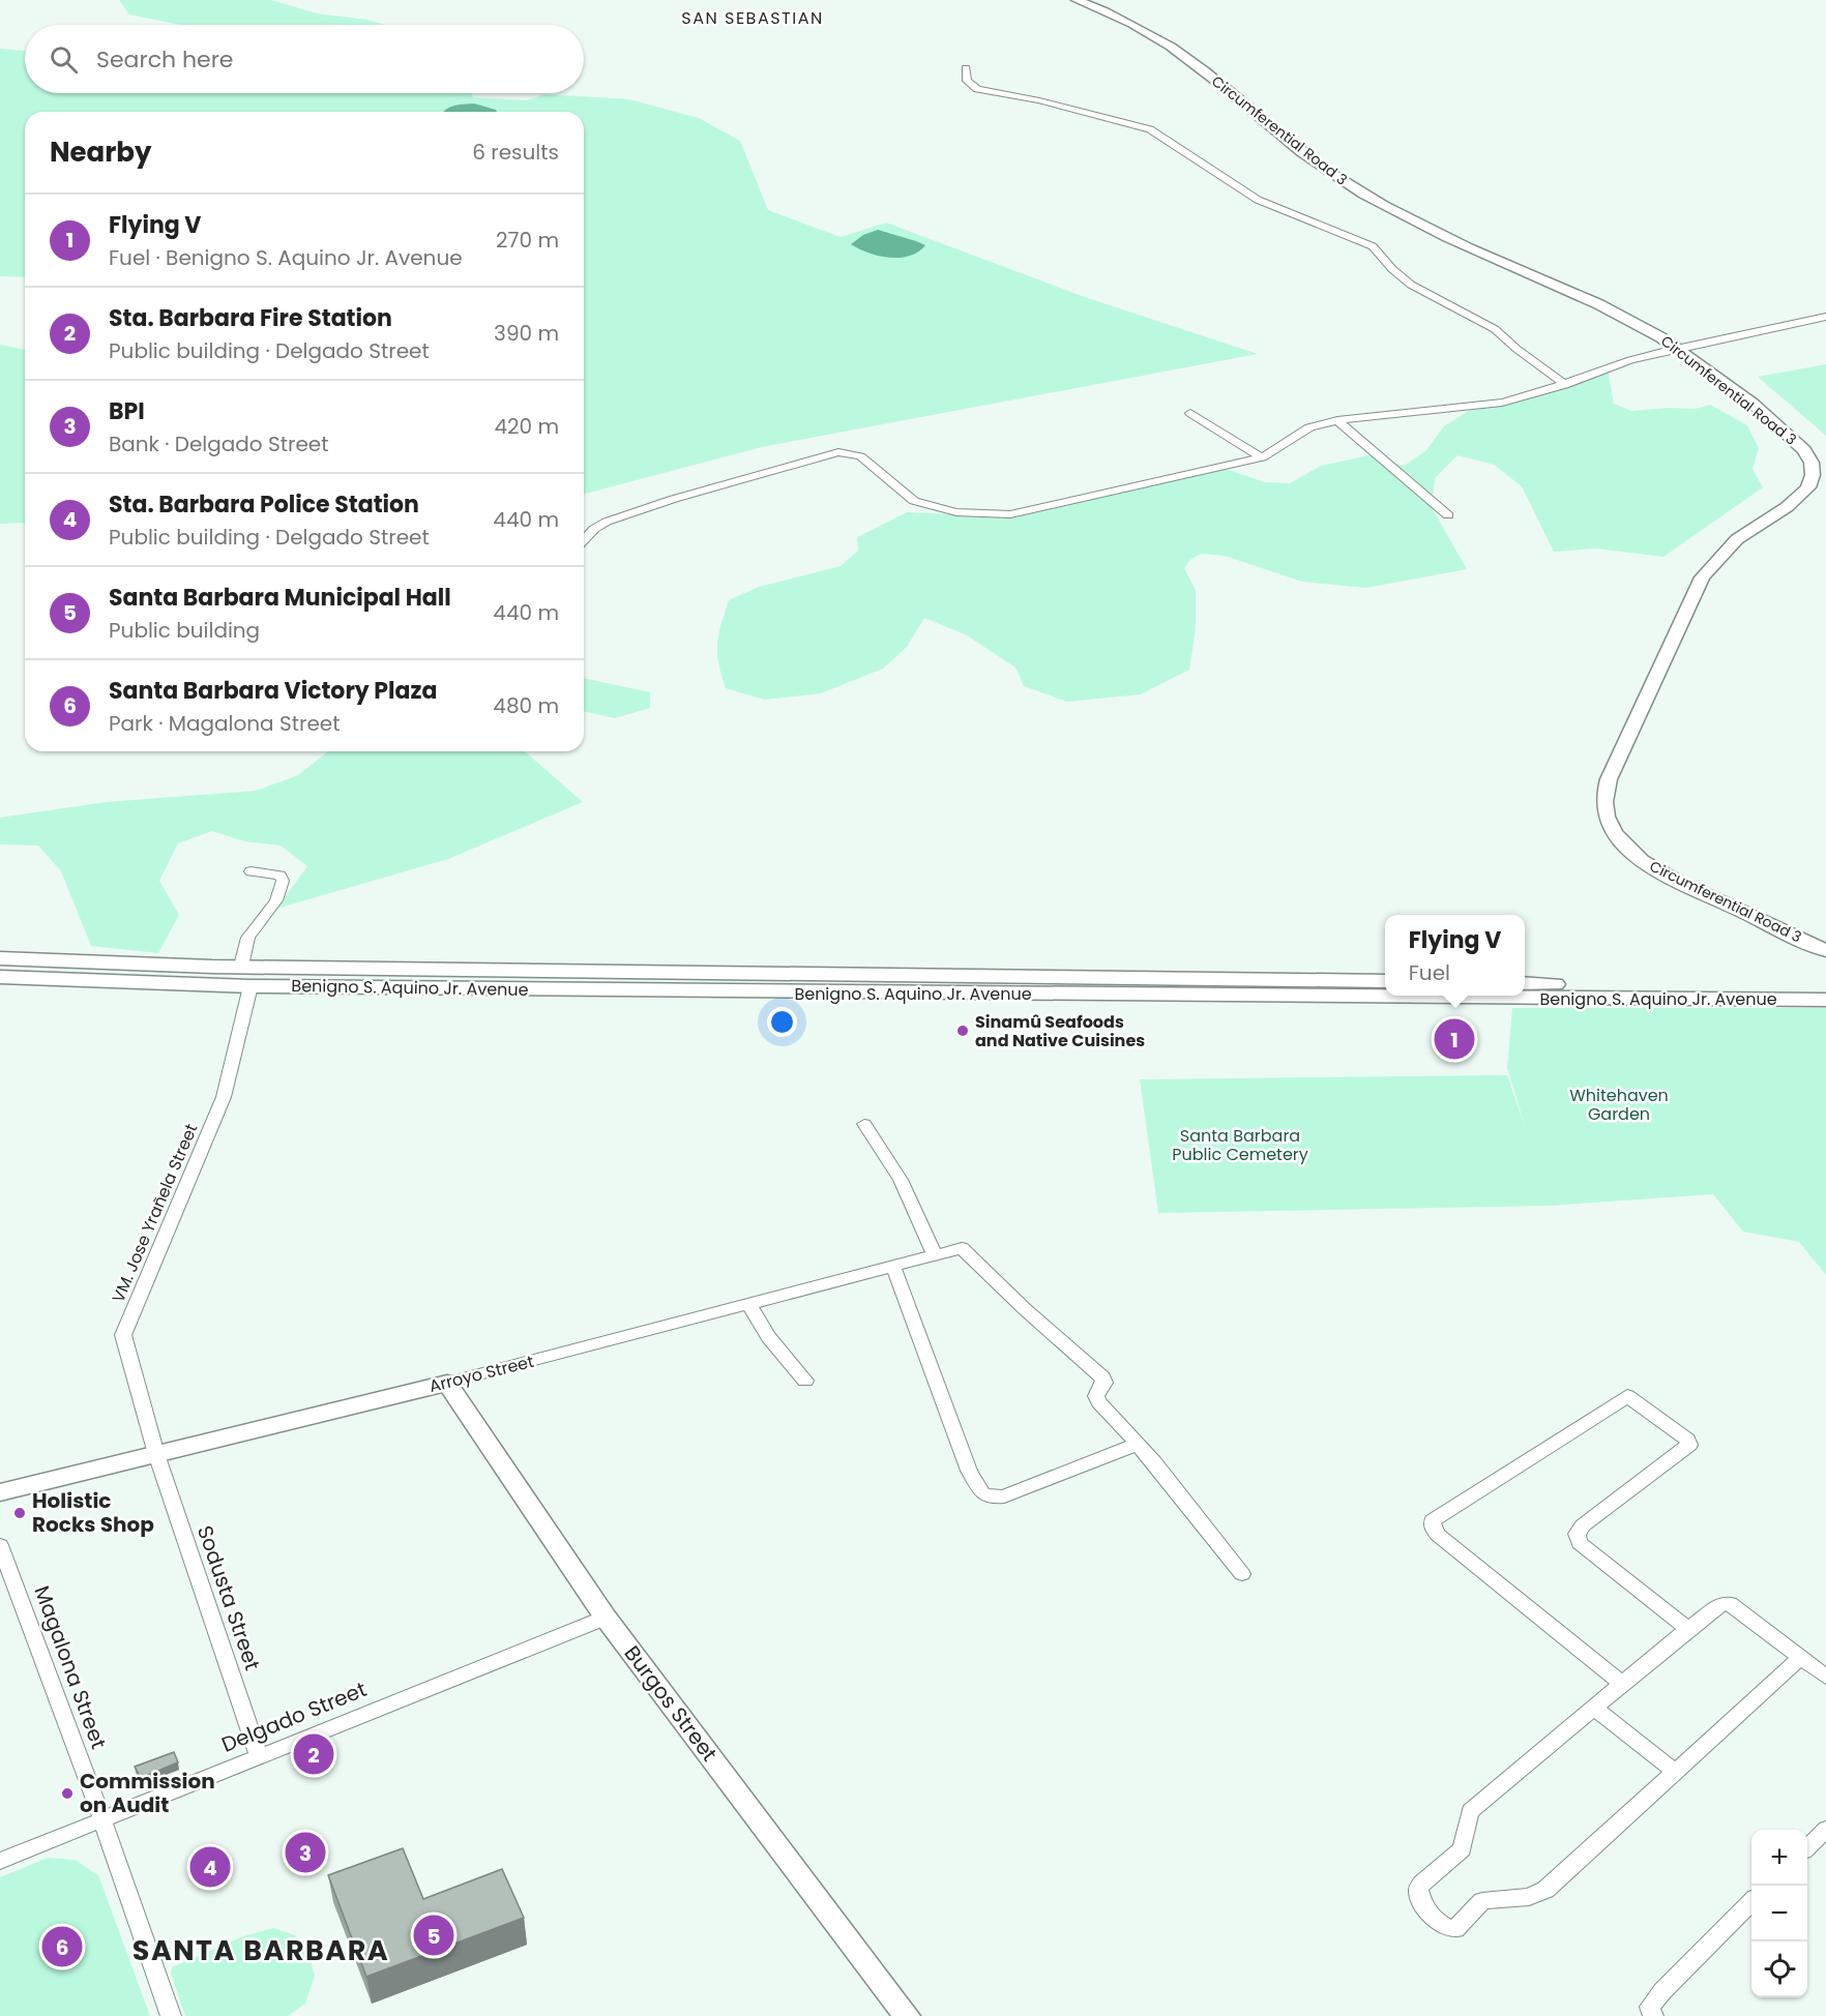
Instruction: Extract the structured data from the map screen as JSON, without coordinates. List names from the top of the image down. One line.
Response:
{"streets":{"main road":["Circumferential Road 3","Benigno S. Aquino Jr. Avenue","Arroyo Street","Burgos Street"],"street":["VM. Jose Yrañela Street","Sodusta Street","Magalona Street","Delgado Street"]},"crossings":[["Benigno S. Aquino Jr. Avenue","VM. Jose Yrañela Street"],["VM. Jose Yrañela Street","Arroyo Street"],["VM. Jose Yrañela Street","Sodusta Street"],["Arroyo Street","Sodusta Street"],["Arroyo Street","Burgos Street"],["Sodusta Street","Delgado Street"],["Magalona Street","Delgado Street"],["Burgos Street","Delgado Street"]],"districts":["SAN SEBASTIAN","SANTA BARBARA"],"parks":["Whitehaven Garden","Santa Barbara Public Cemetery"],"places":["Sinamû Seafoods and Native Cuisines","Holistic Rocks Shop","Commission on Audit"],"page":{"search":"Search here","heading":["Nearby","6 results"],"list":[{"mark":"1","name":"Flying V","note":"Fuel · Benigno S. Aquino Jr. Avenue","value":"270 m"},{"mark":"2","name":"Sta. Barbara Fire Station","note":"Public building · Delgado Street","value":"390 m"},{"mark":"3","name":"BPI","note":"Bank · Delgado Street","value":"420 m"},{"mark":"4","name":"Sta. Barbara Police Station","note":"Public building · Delgado Street","value":"440 m"},{"mark":"5","name":"Santa Barbara Municipal Hall","note":"Public building","value":"440 m"},{"mark":"6","name":"Santa Barbara Victory Plaza","note":"Park · Magalona Street","value":"480 m"}],"popup":["Flying V","Fuel"],"pins":["1","2","3","4","5","6"],"map_buttons":["+","−"]}}
